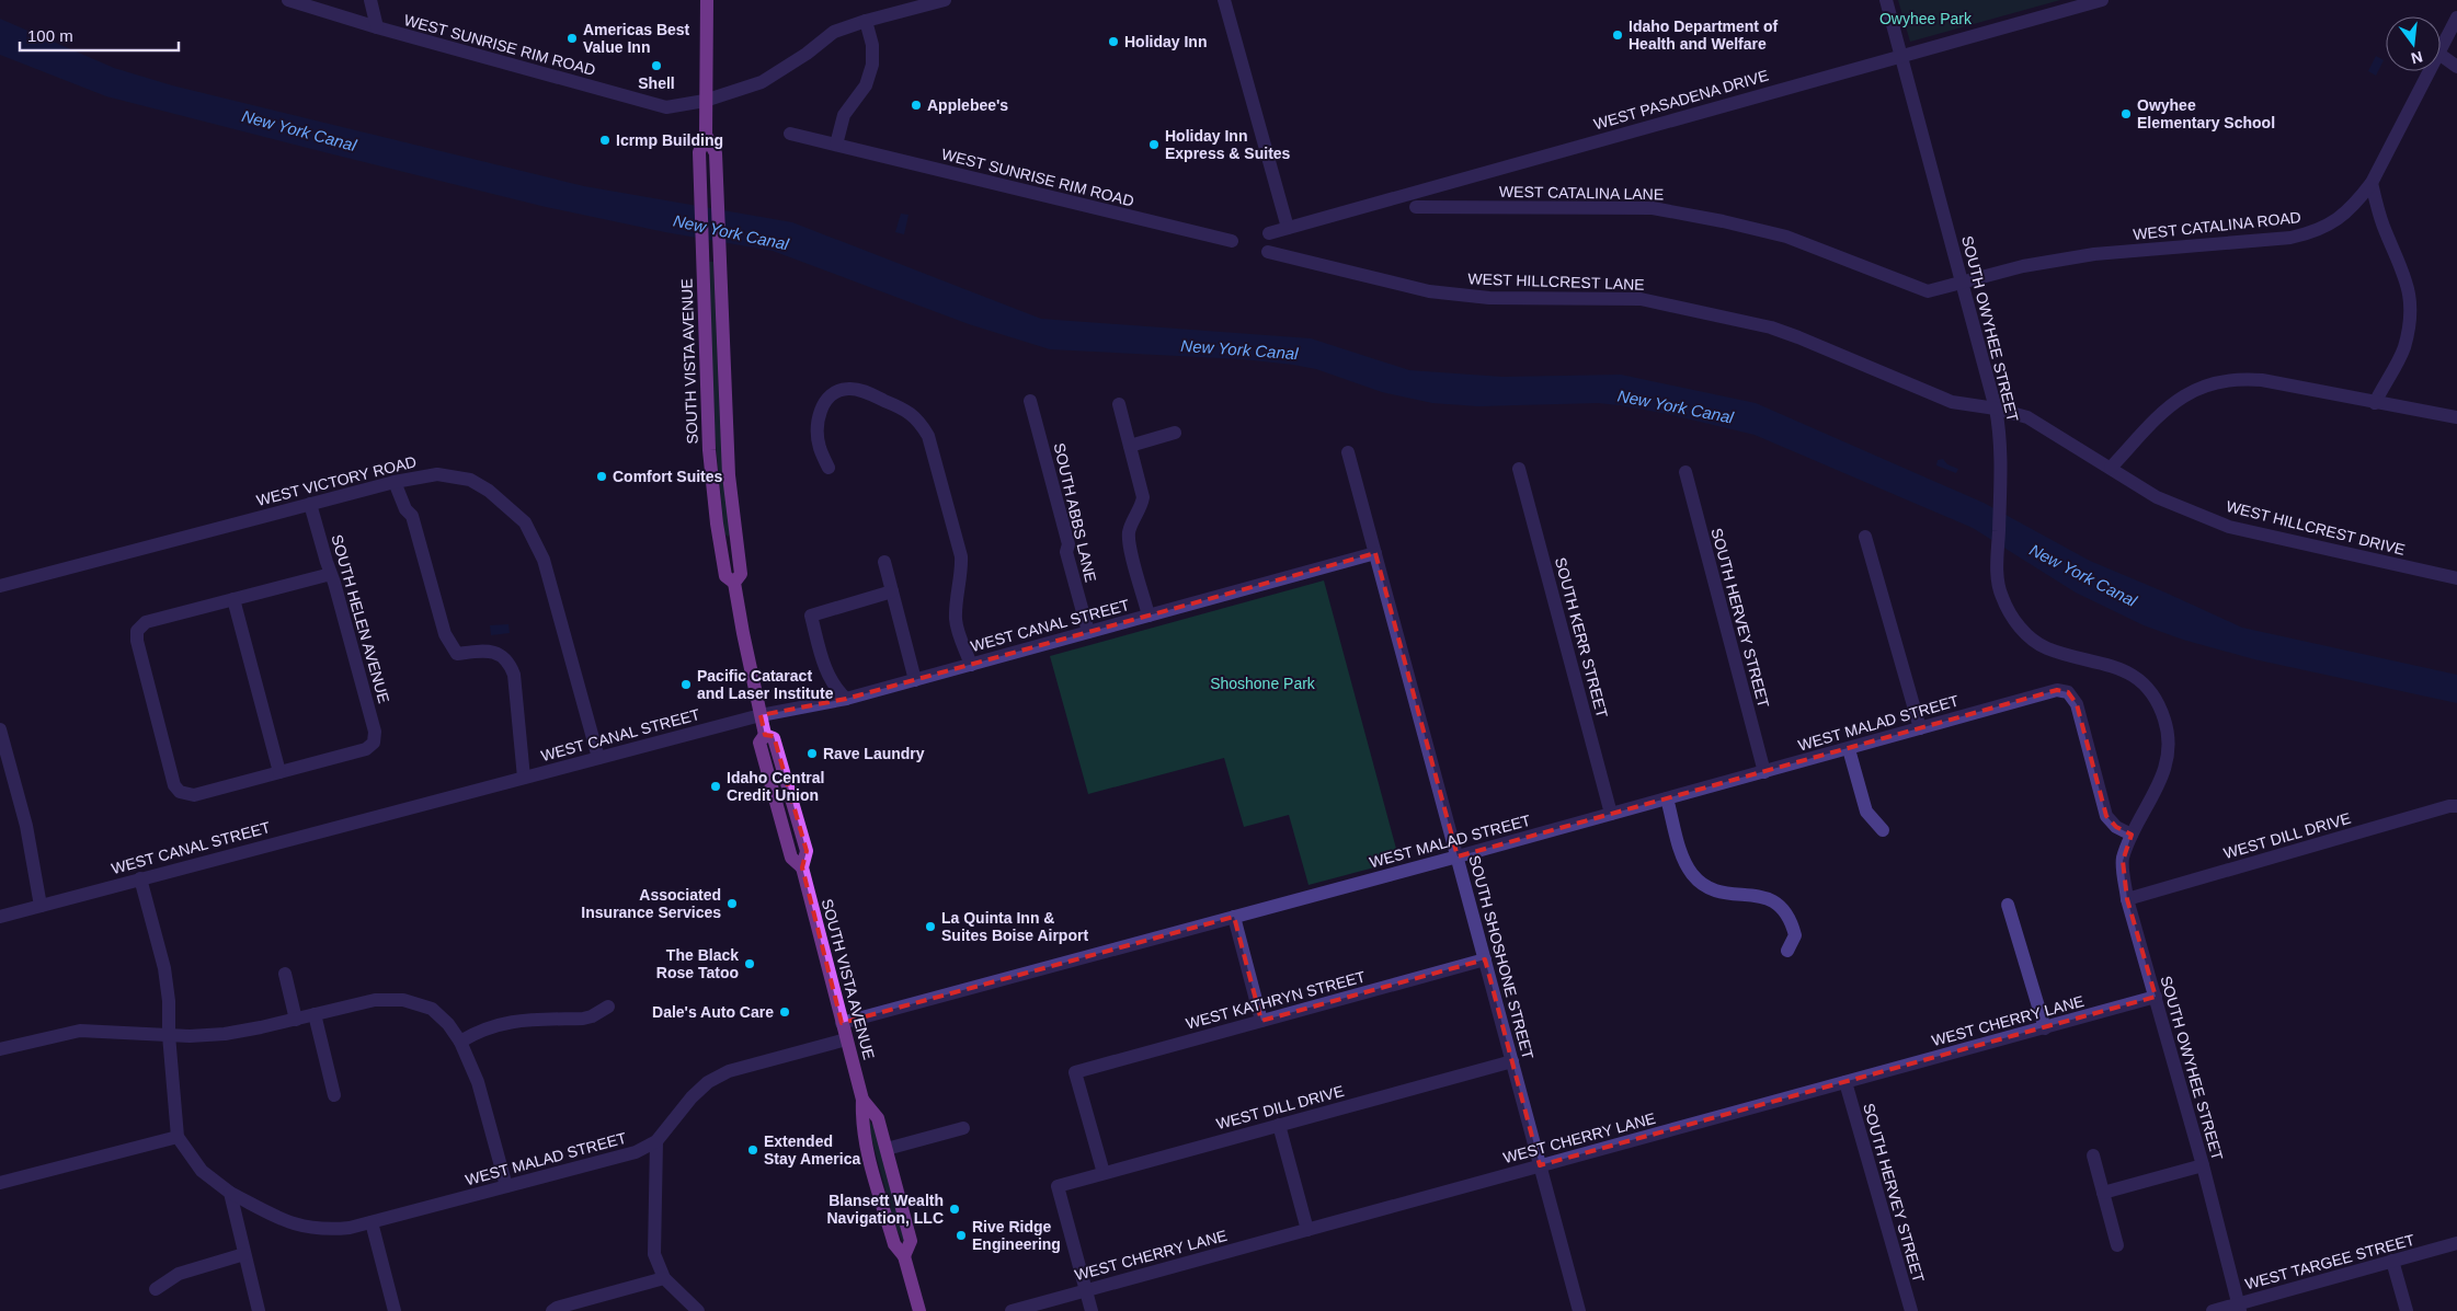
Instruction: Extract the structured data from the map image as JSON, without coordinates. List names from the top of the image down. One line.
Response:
{"streets":{"main road":["SOUTH VISTA AVENUE"],"street":["WEST SUNRISE RIM ROAD","WEST PASADENA DRIVE","WEST CATALINA LANE","WEST CATALINA ROAD","WEST HILLCREST LANE","SOUTH OWYHEE STREET","WEST VICTORY ROAD","SOUTH ABBS LANE","WEST HILLCREST DRIVE","SOUTH HERVEY STREET","SOUTH HELEN AVENUE","WEST CANAL STREET","SOUTH KERR STREET","WEST MALAD STREET","WEST DILL DRIVE","SOUTH SHOSHONE STREET","WEST KATHRYN STREET","WEST CHERRY LANE","WEST TARGEE STREET"]},"crossings":[["WEST SUNRISE RIM ROAD","SOUTH VISTA AVENUE"],["WEST PASADENA DRIVE","SOUTH OWYHEE STREET"],["WEST CATALINA LANE","WEST CATALINA ROAD"],["WEST CATALINA LANE","SOUTH OWYHEE STREET"],["WEST CATALINA ROAD","SOUTH OWYHEE STREET"],["WEST HILLCREST LANE","SOUTH OWYHEE STREET"],["WEST HILLCREST LANE","WEST HILLCREST DRIVE"],["SOUTH OWYHEE STREET","WEST HILLCREST DRIVE"],["SOUTH OWYHEE STREET","WEST MALAD STREET"],["SOUTH OWYHEE STREET","WEST DILL DRIVE"],["SOUTH OWYHEE STREET","WEST CHERRY LANE"],["SOUTH OWYHEE STREET","WEST TARGEE STREET"],["SOUTH VISTA AVENUE","WEST CANAL STREET"],["SOUTH VISTA AVENUE","WEST MALAD STREET"],["WEST VICTORY ROAD","SOUTH HELEN AVENUE"],["WEST VICTORY ROAD","WEST CANAL STREET"],["SOUTH ABBS LANE","WEST CANAL STREET"],["SOUTH HERVEY STREET","WEST MALAD STREET"],["SOUTH HERVEY STREET","WEST CHERRY LANE"],["WEST CANAL STREET","SOUTH SHOSHONE STREET"],["SOUTH KERR STREET","WEST MALAD STREET"],["WEST MALAD STREET","SOUTH SHOSHONE STREET"],["WEST DILL DRIVE","SOUTH SHOSHONE STREET"],["WEST DILL DRIVE","WEST KATHRYN STREET"],["WEST DILL DRIVE","WEST CHERRY LANE"],["SOUTH SHOSHONE STREET","WEST KATHRYN STREET"],["SOUTH SHOSHONE STREET","WEST CHERRY LANE"]],"water":["New York Canal"],"parks":["Owyhee Park","Shoshone Park"],"places":["Idaho Department of Health and Welfare","Americas Best Value Inn","Holiday Inn","Shell","Applebee's","Owyhee Elementary School","Icrmp Building","Holiday Inn Express & Suites","Comfort Suites","Pacific Cataract and Laser Institute","Rave Laundry","Idaho Central Credit Union","Associated Insurance Services","La Quinta Inn & Suites Boise Airport","The Black Rose Tatoo","Dale's Auto Care","Extended Stay America","Blansett Wealth Navigation, LLC","Rive Ridge Engineering"],"scale_bar":"100 m","north":"bottom"}
